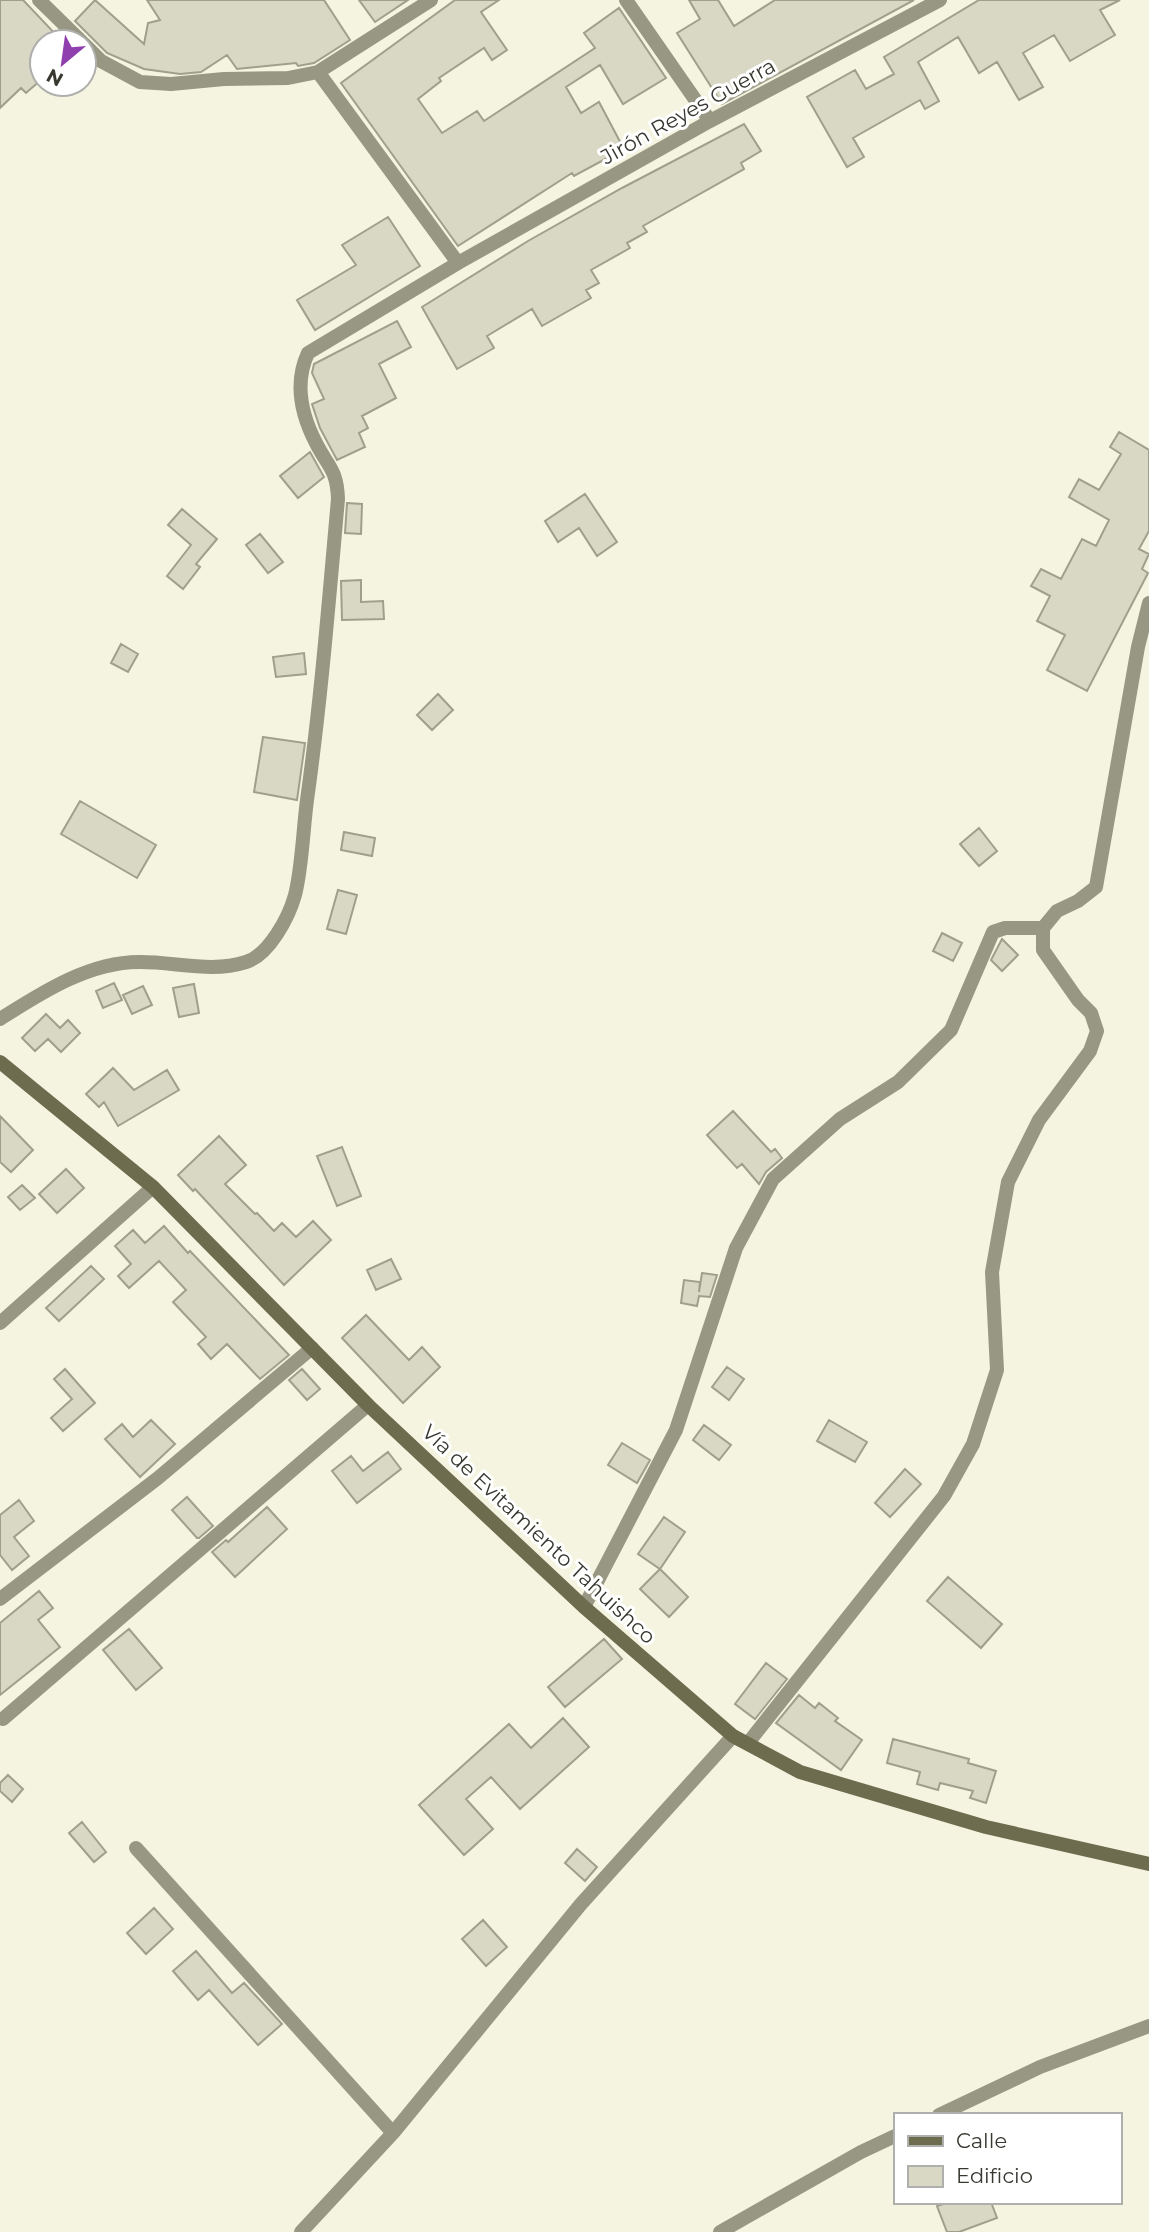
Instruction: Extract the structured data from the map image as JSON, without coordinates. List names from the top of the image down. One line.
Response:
{"streets":{"main road":["Vía de Evitamiento Tahuishco"],"street":["Jirón Reyes Guerra"]},"legend":["Calle","Edificio"],"north":"bottom left"}
